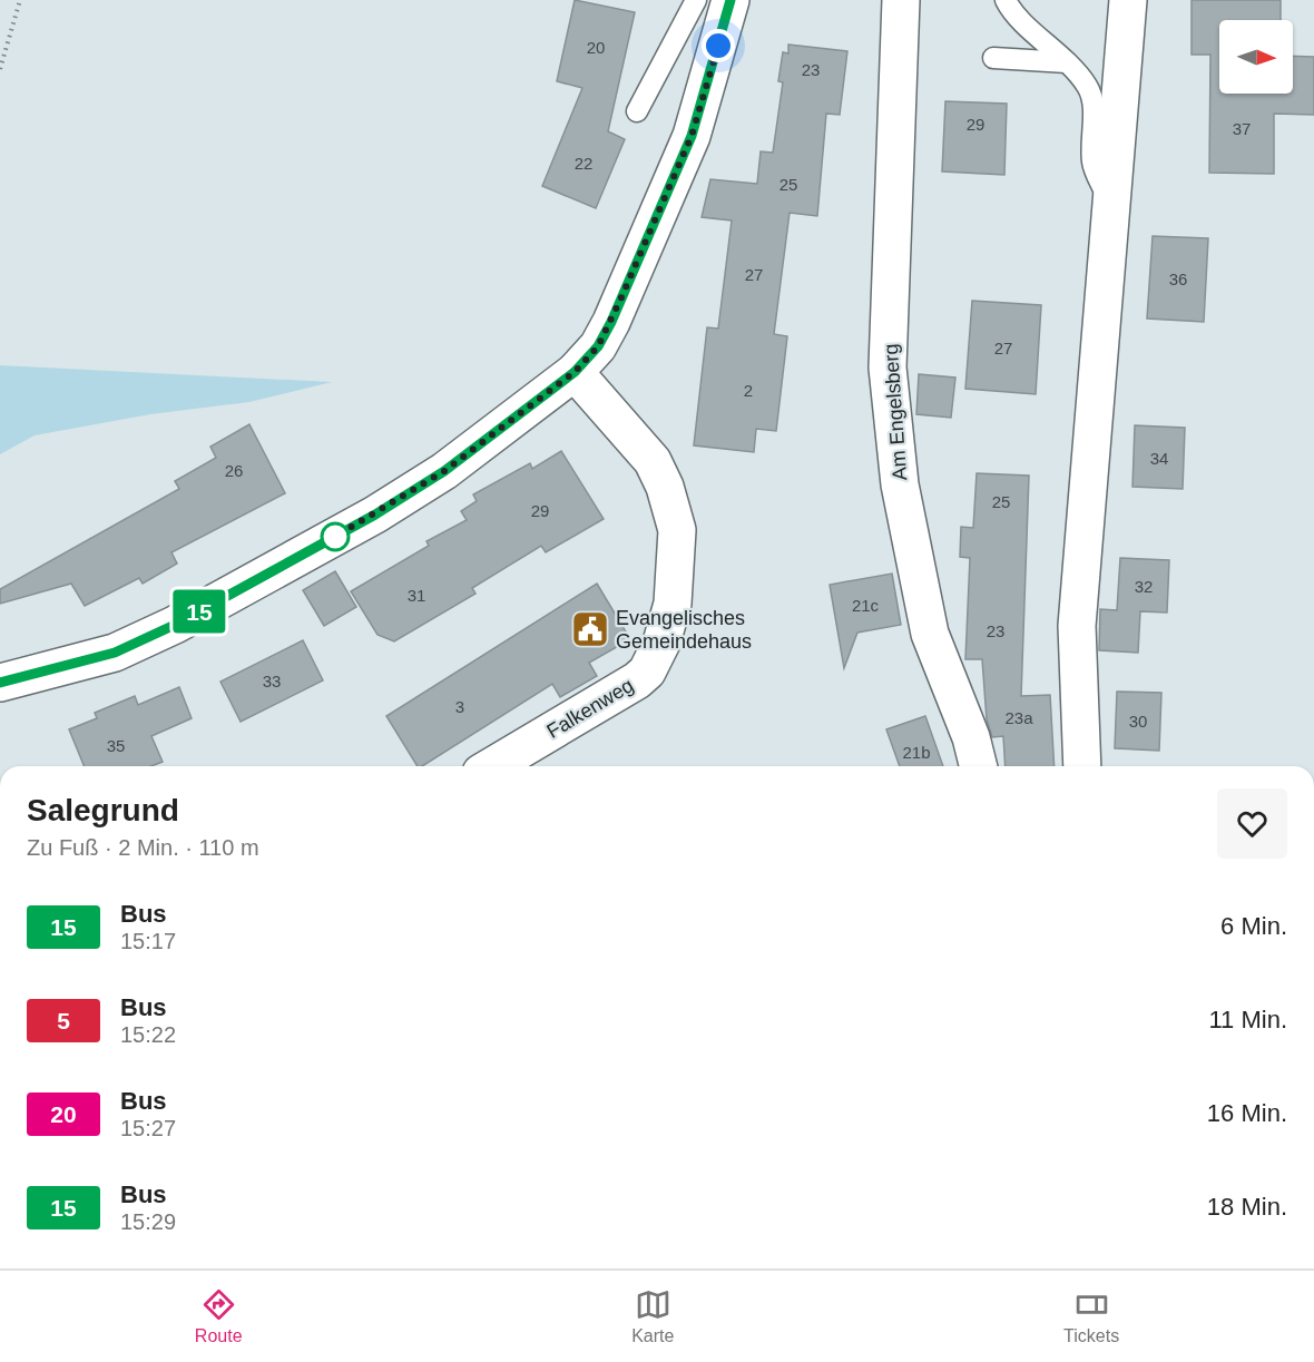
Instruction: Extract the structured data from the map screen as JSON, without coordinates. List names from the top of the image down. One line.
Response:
{"streets":{"street":["Am Engelsberg","Falkenweg"]},"places":{"public building":["Evangelisches Gemeindehaus"]},"lines":["bus line 15"],"house_numbers":["20","23","29","37","22","25","27","36","27","2","34","26","25","29","32","31","21c","23","33","3","23a","30","35","21b"],"north":"right","page":{"on_map":"15","heading":["Salegrund","Zu Fuß · 2 Min. · 110 m"],"list":[{"mark":"15","name":"Bus","note":"15:17","value":"6 Min."},{"mark":"5","name":"Bus","note":"15:22","value":"11 Min."},{"mark":"20","name":"Bus","note":"15:27","value":"16 Min."},{"mark":"15","name":"Bus","note":"15:29","value":"18 Min."}],"tabs":["Route","Karte","Tickets"]}}
